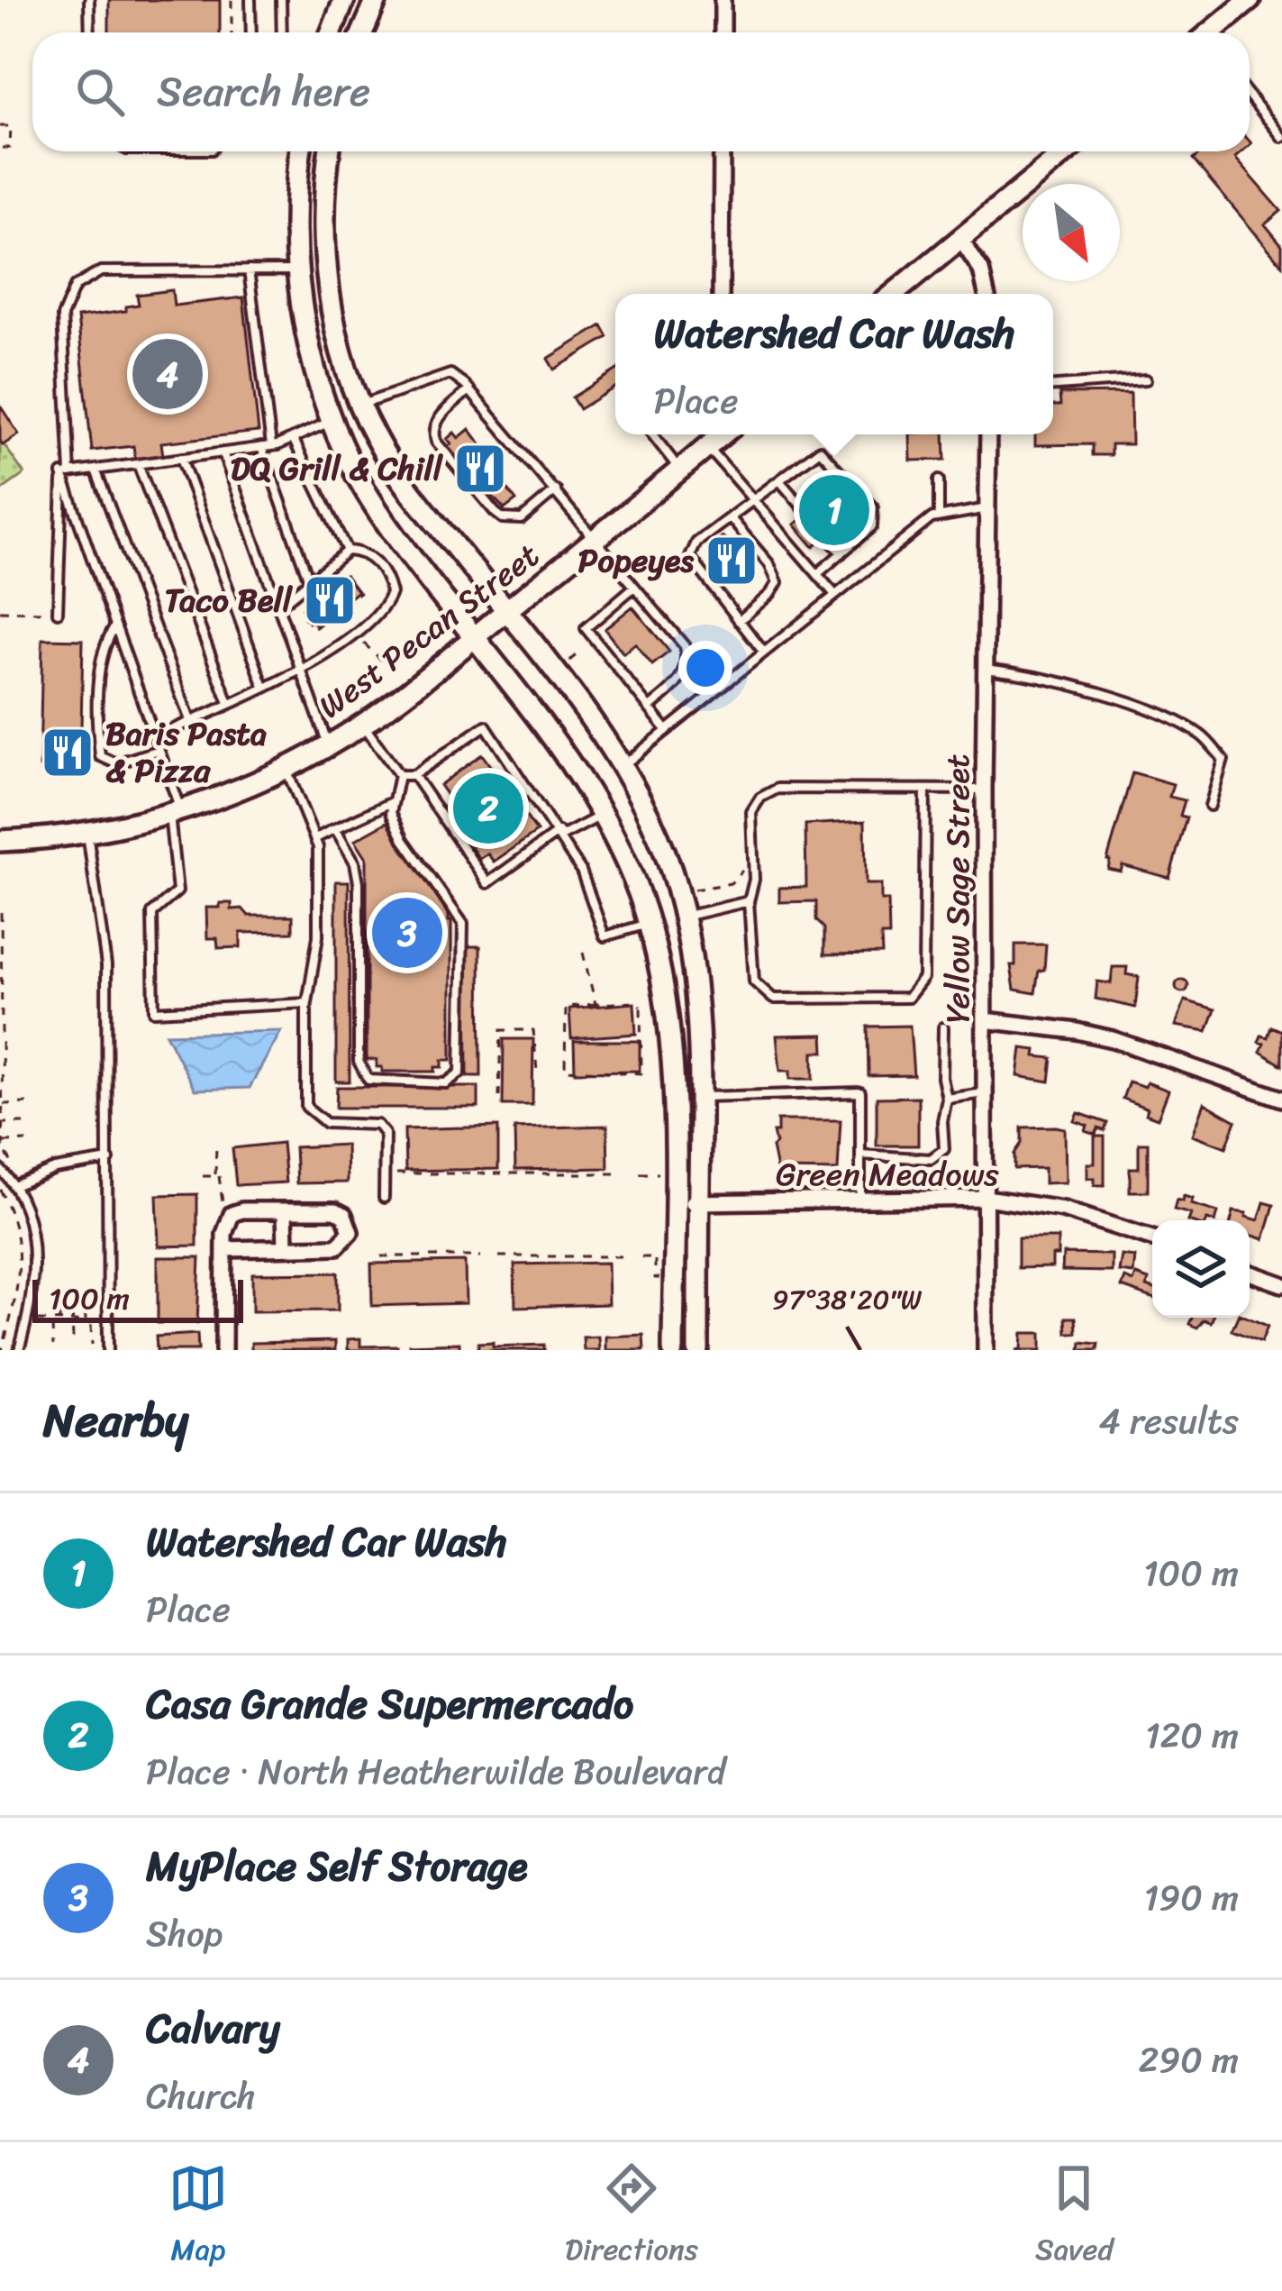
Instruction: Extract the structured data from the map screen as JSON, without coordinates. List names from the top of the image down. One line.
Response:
{"streets":{"main road":["West Pecan Street"],"street":["Yellow Sage Street","Green Meadows"]},"crossings":[["Yellow Sage Street","Green Meadows"]],"places":{"restaurant":["DQ Grill & Chill","Popeyes","Taco Bell","Baris Pasta & Pizza"]},"scale_bar":"100 m","north":"bottom right","page":{"search":"Search here","popup":["Watershed Car Wash","Place"],"pins":["4","1","2","3"],"scale":"100 m","heading":["Nearby","4 results"],"list":[{"mark":"1","name":"Watershed Car Wash","note":"Place","value":"100 m"},{"mark":"2","name":"Casa Grande Supermercado","note":"Place · North Heatherwilde Boulevard","value":"120 m"},{"mark":"3","name":"MyPlace Self Storage","note":"Shop","value":"190 m"},{"mark":"4","name":"Calvary","note":"Church","value":"290 m"}],"nav":["Map","Directions","Saved"]},"coordinates":["97°38'20\"W"]}
